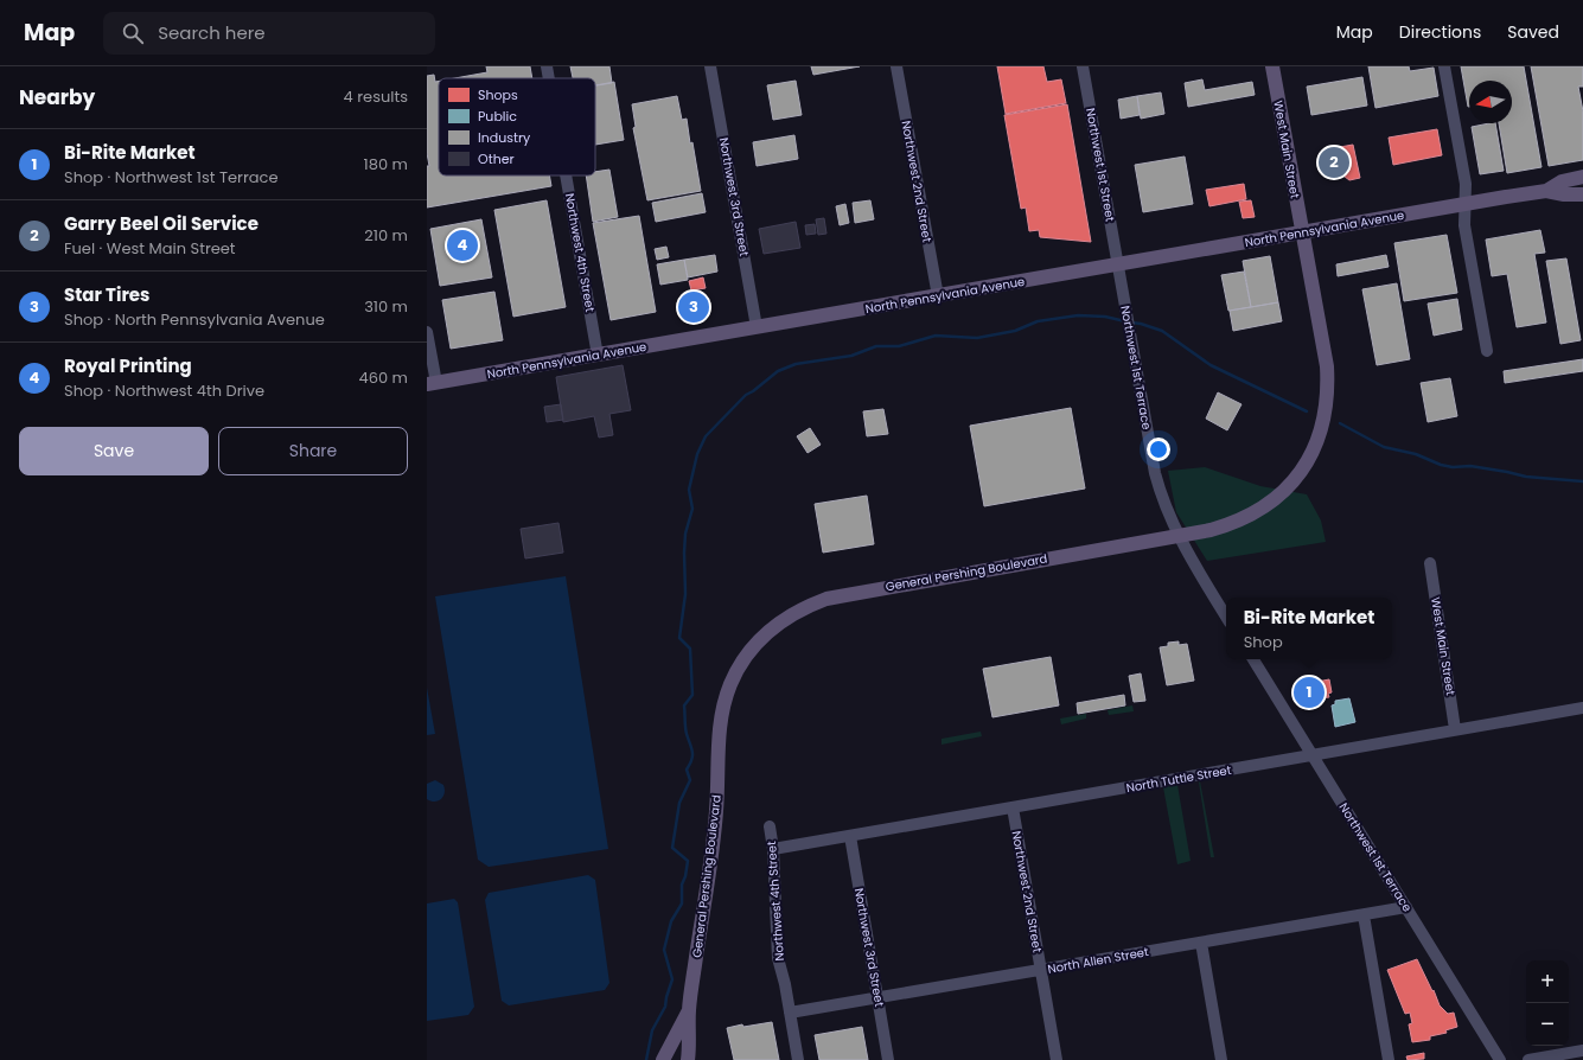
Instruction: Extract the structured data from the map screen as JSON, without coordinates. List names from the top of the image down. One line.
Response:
{"streets":{"main road":["West Main Street","North Pennsylvania Avenue","General Pershing Boulevard"],"street":["Northwest 1st Street","Northwest 2nd Street","Northwest 3rd Street","Northwest 4th Street","Northwest 1st Terrace","North Tuttle Street","North Allen Street"]},"crossings":[["West Main Street","North Pennsylvania Avenue"],["West Main Street","General Pershing Boulevard"],["West Main Street","North Tuttle Street"],["Northwest 1st Street","North Pennsylvania Avenue"],["Northwest 1st Street","Northwest 1st Terrace"],["Northwest 2nd Street","North Pennsylvania Avenue"],["Northwest 2nd Street","North Tuttle Street"],["Northwest 2nd Street","North Allen Street"],["Northwest 3rd Street","North Pennsylvania Avenue"],["Northwest 3rd Street","North Tuttle Street"],["Northwest 3rd Street","North Allen Street"],["North Pennsylvania Avenue","Northwest 4th Street"],["North Pennsylvania Avenue","Northwest 1st Terrace"],["North Pennsylvania Avenue","General Pershing Boulevard"],["Northwest 4th Street","North Tuttle Street"],["Northwest 4th Street","North Allen Street"],["Northwest 1st Terrace","General Pershing Boulevard"],["Northwest 1st Terrace","North Tuttle Street"],["Northwest 1st Terrace","North Allen Street"]],"legend":["Shops","Public","Industry","Other"],"north":"left","page":{"header":"Map","search":"Search here","nav":["Map","Directions","Saved"],"heading":["Nearby","4 results"],"list":[{"mark":"1","name":"Bi-Rite Market","note":"Shop · Northwest 1st Terrace","value":"180 m"},{"mark":"2","name":"Garry Beel Oil Service","note":"Fuel · West Main Street","value":"210 m"},{"mark":"3","name":"Star Tires","note":"Shop · North Pennsylvania Avenue","value":"310 m"},{"mark":"4","name":"Royal Printing","note":"Shop · Northwest 4th Drive","value":"460 m"}],"pins":["2","4","3","1"],"buttons":["Save","Share"],"popup":["Bi-Rite Market","Shop"],"map_buttons":["+","−"]}}
